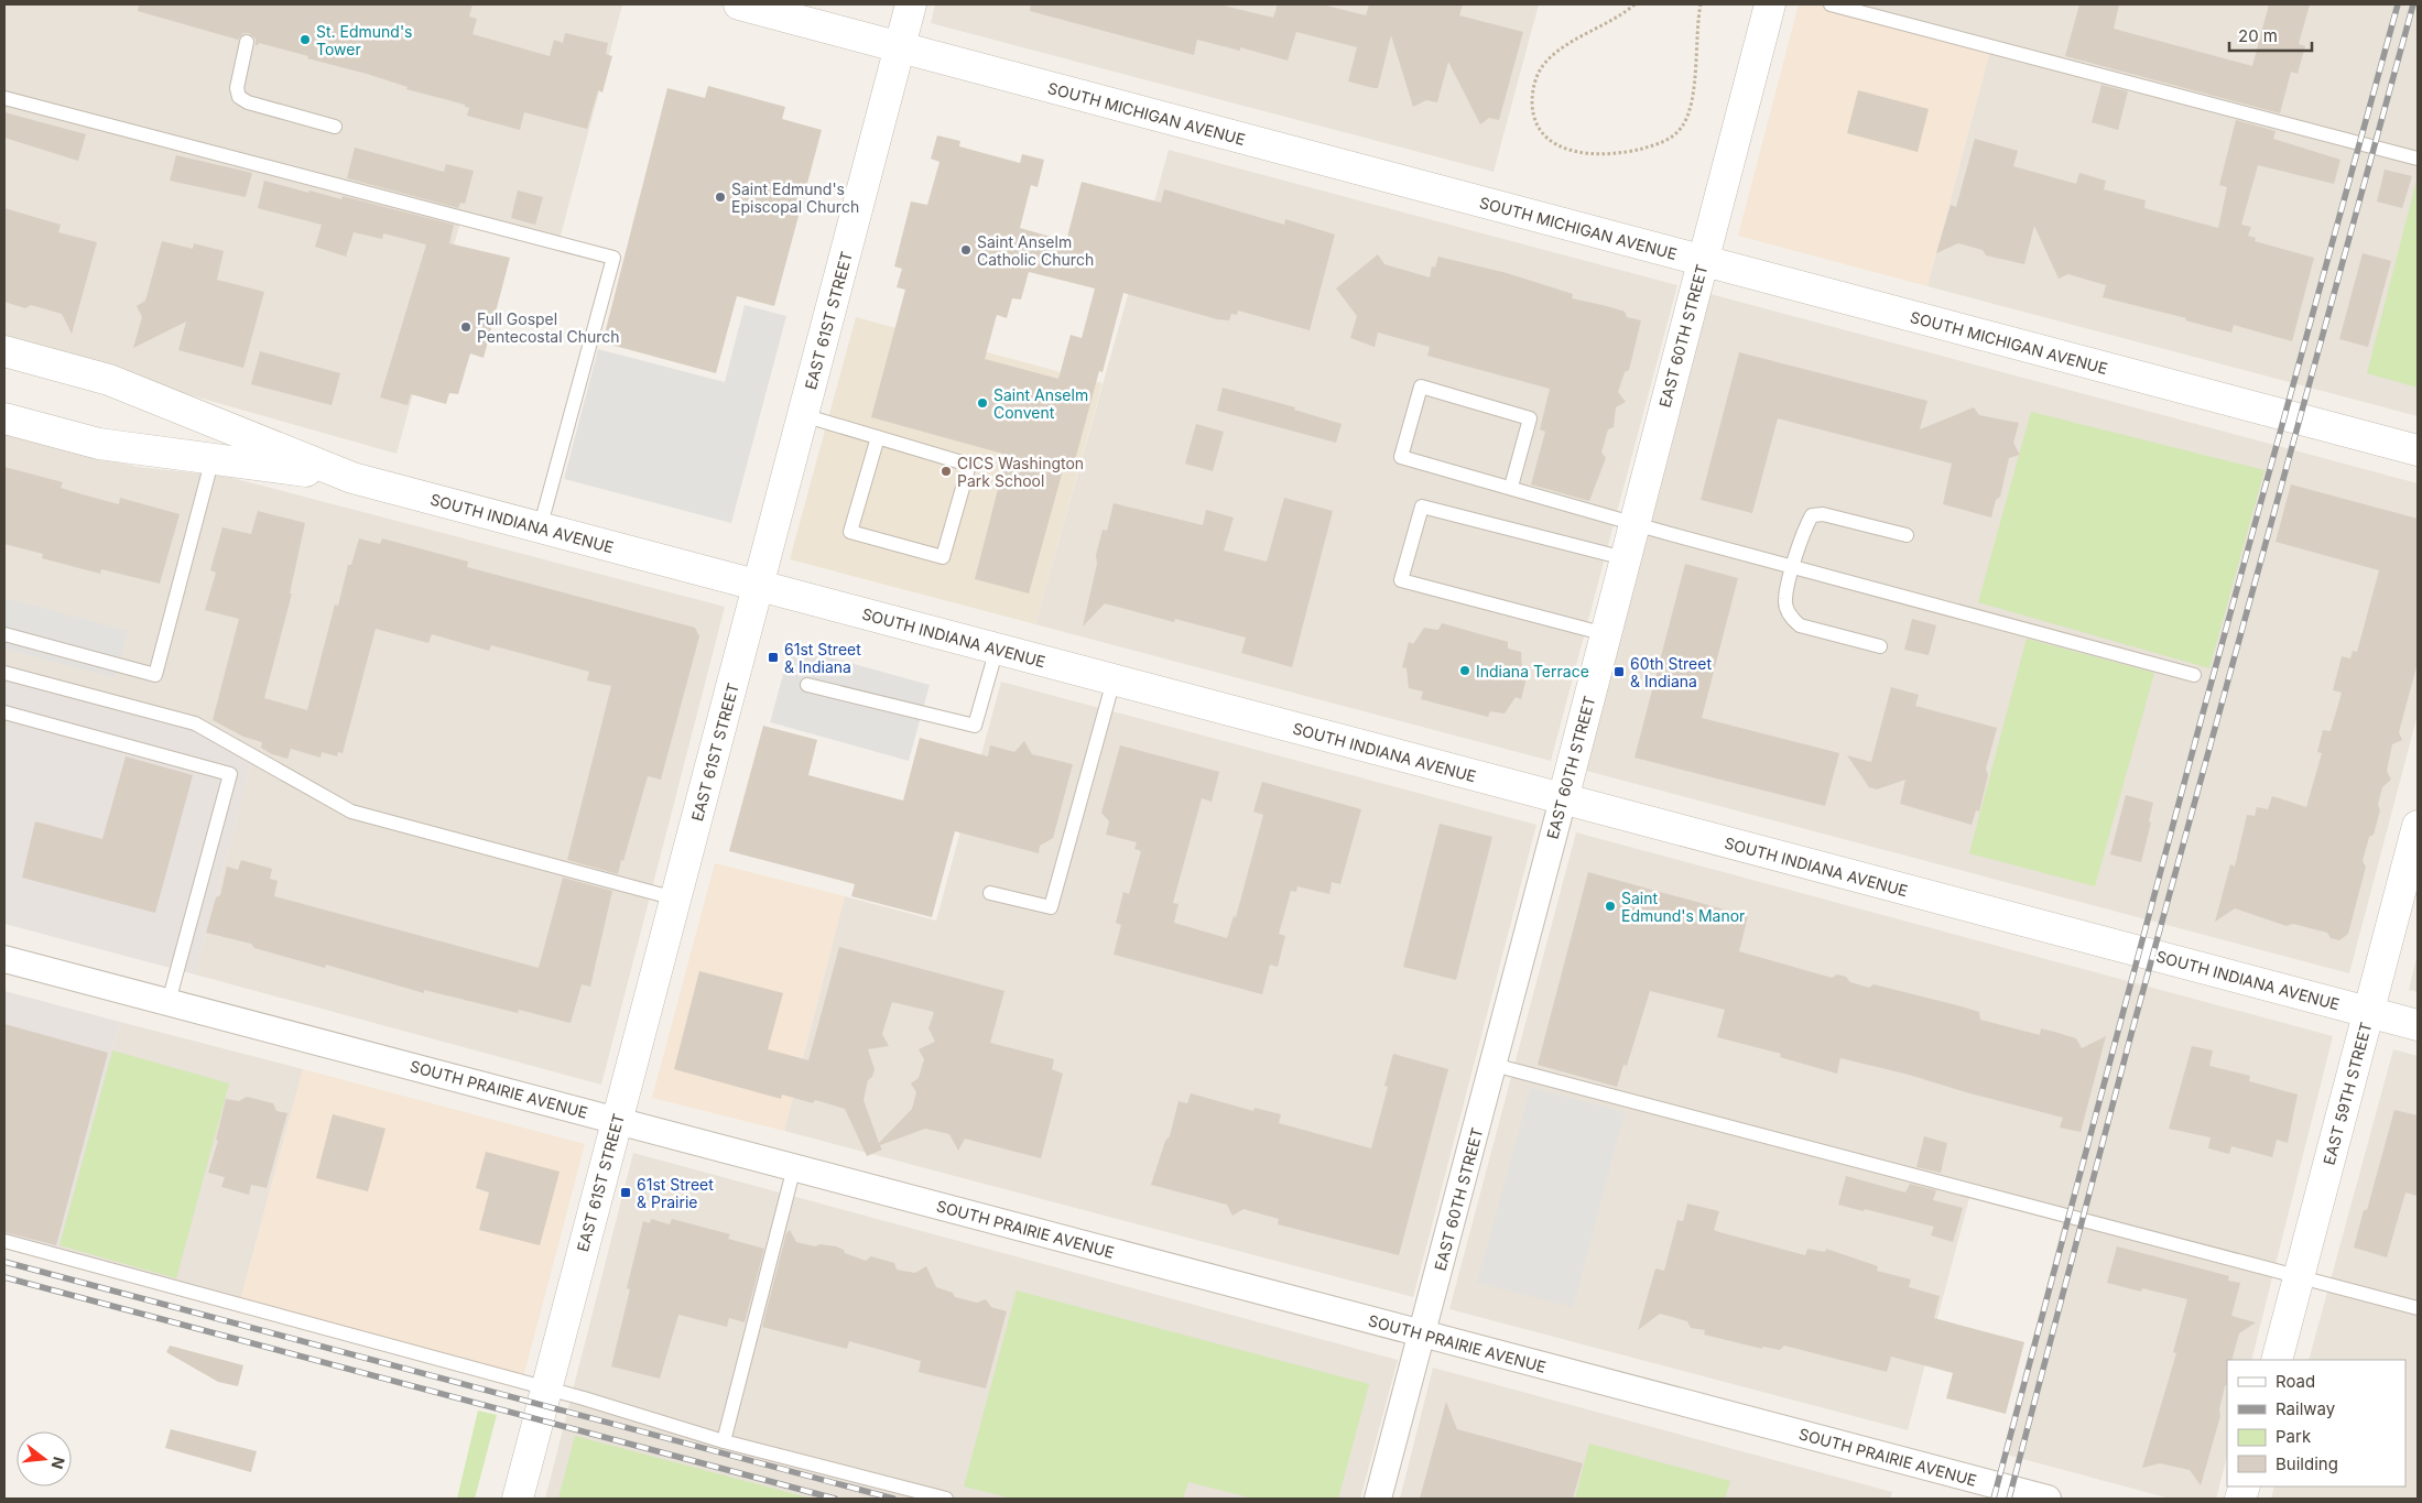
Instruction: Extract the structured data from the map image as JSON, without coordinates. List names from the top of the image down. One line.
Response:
{"streets":{"street":["SOUTH MICHIGAN AVENUE","EAST 61ST STREET","EAST 60TH STREET","SOUTH INDIANA AVENUE","SOUTH PRAIRIE AVENUE","EAST 59TH STREET"]},"crossings":[["SOUTH MICHIGAN AVENUE","EAST 61ST STREET"],["SOUTH MICHIGAN AVENUE","EAST 60TH STREET"],["EAST 61ST STREET","SOUTH INDIANA AVENUE"],["EAST 61ST STREET","SOUTH PRAIRIE AVENUE"],["EAST 60TH STREET","SOUTH INDIANA AVENUE"],["EAST 60TH STREET","SOUTH PRAIRIE AVENUE"],["SOUTH INDIANA AVENUE","EAST 59TH STREET"]],"places":{"other":["St. Edmund's Tower","Saint Edmund's Episcopal Church","Saint Anselm Catholic Church","Full Gospel Pentecostal Church","Saint Anselm Convent","CICS Washington Park School","Indiana Terrace","Saint Edmund's Manor"],"transit":["61st Street & Indiana","60th Street & Indiana","61st Street & Prairie"]},"legend":["Road","Railway","Park","Building"],"scale_bar":"20 m","north":"right"}
